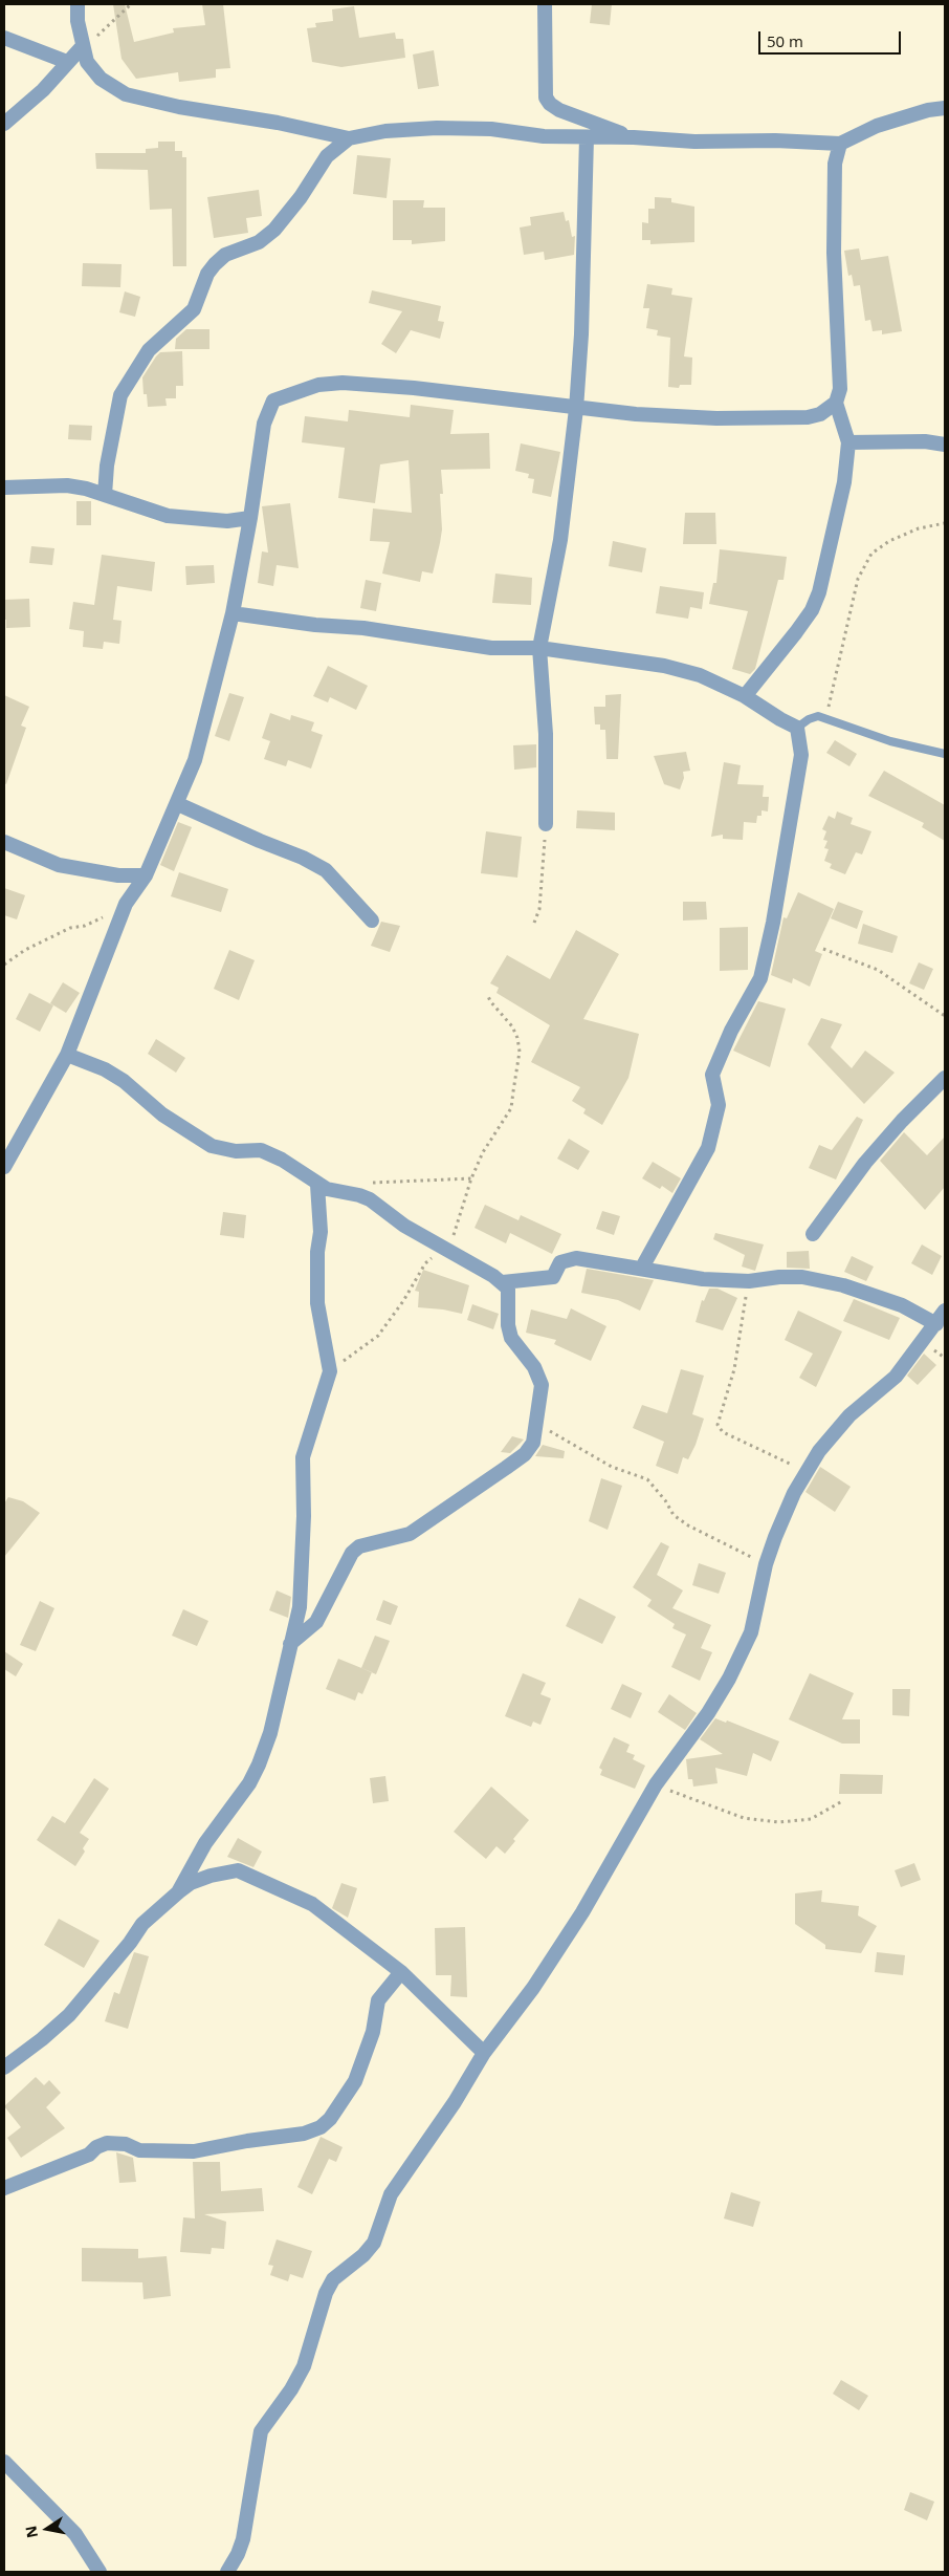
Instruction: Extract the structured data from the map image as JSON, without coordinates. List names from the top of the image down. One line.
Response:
{"scale_bar":"50 m","north":"left"}
